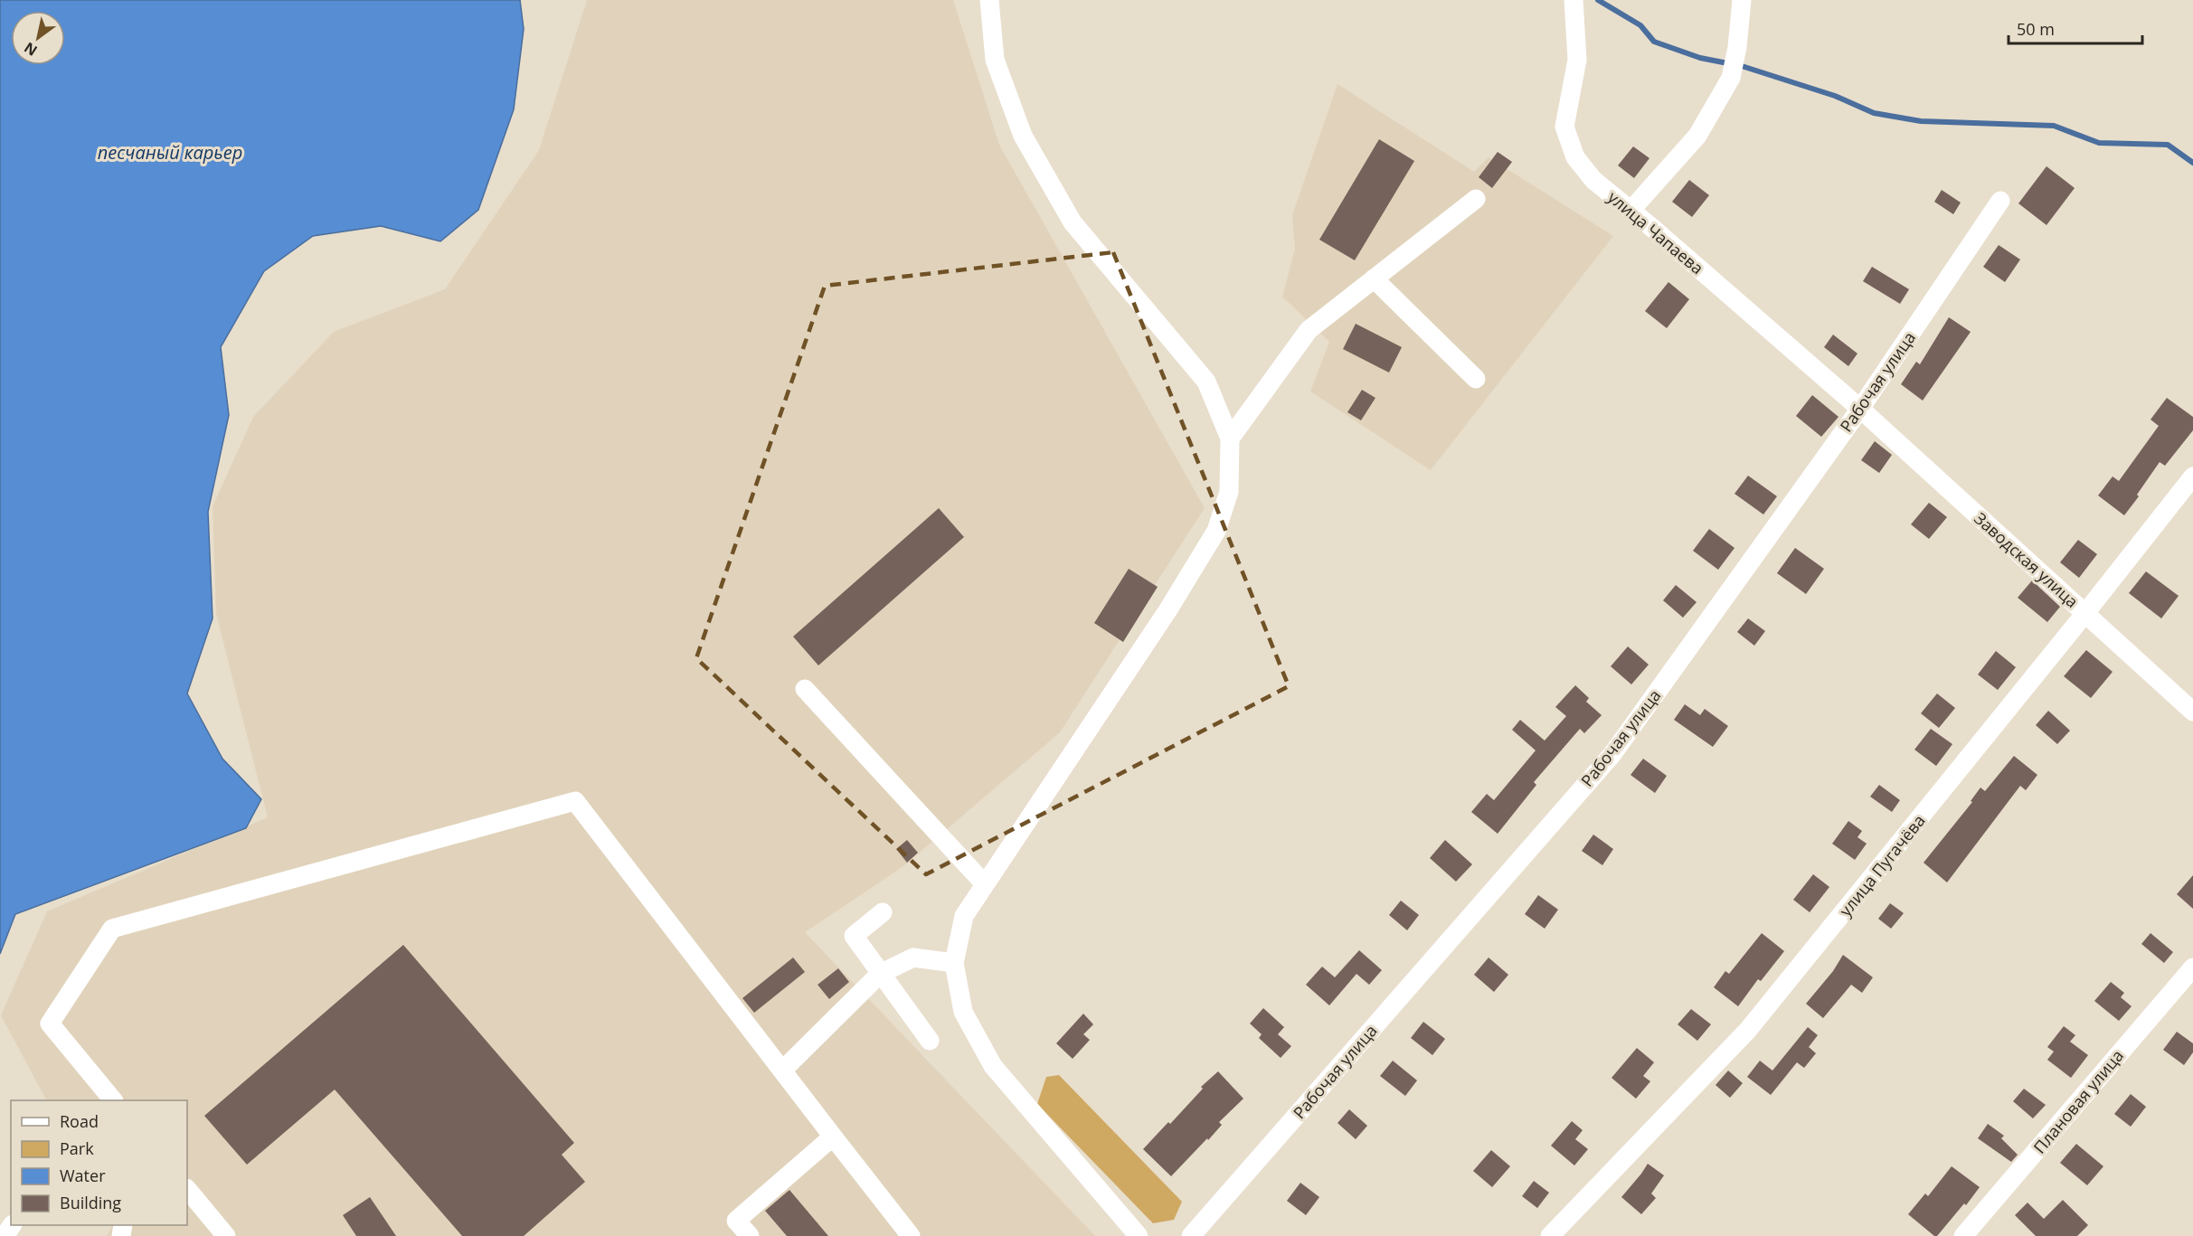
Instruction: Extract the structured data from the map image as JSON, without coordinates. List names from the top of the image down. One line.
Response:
{"streets":{"street":["улица Чапаева","Рабочая улица","Заводская улица","улица Пугачёва","Плановая улица"]},"crossings":[["улица Чапаева","Рабочая улица"],["улица Чапаева","Заводская улица"],["Рабочая улица","Заводская улица"],["Заводская улица","улица Пугачёва"]],"water":["песчаный карьер"],"legend":["Road","Park","Water","Building"],"scale_bar":"50 m","north":"bottom left"}
